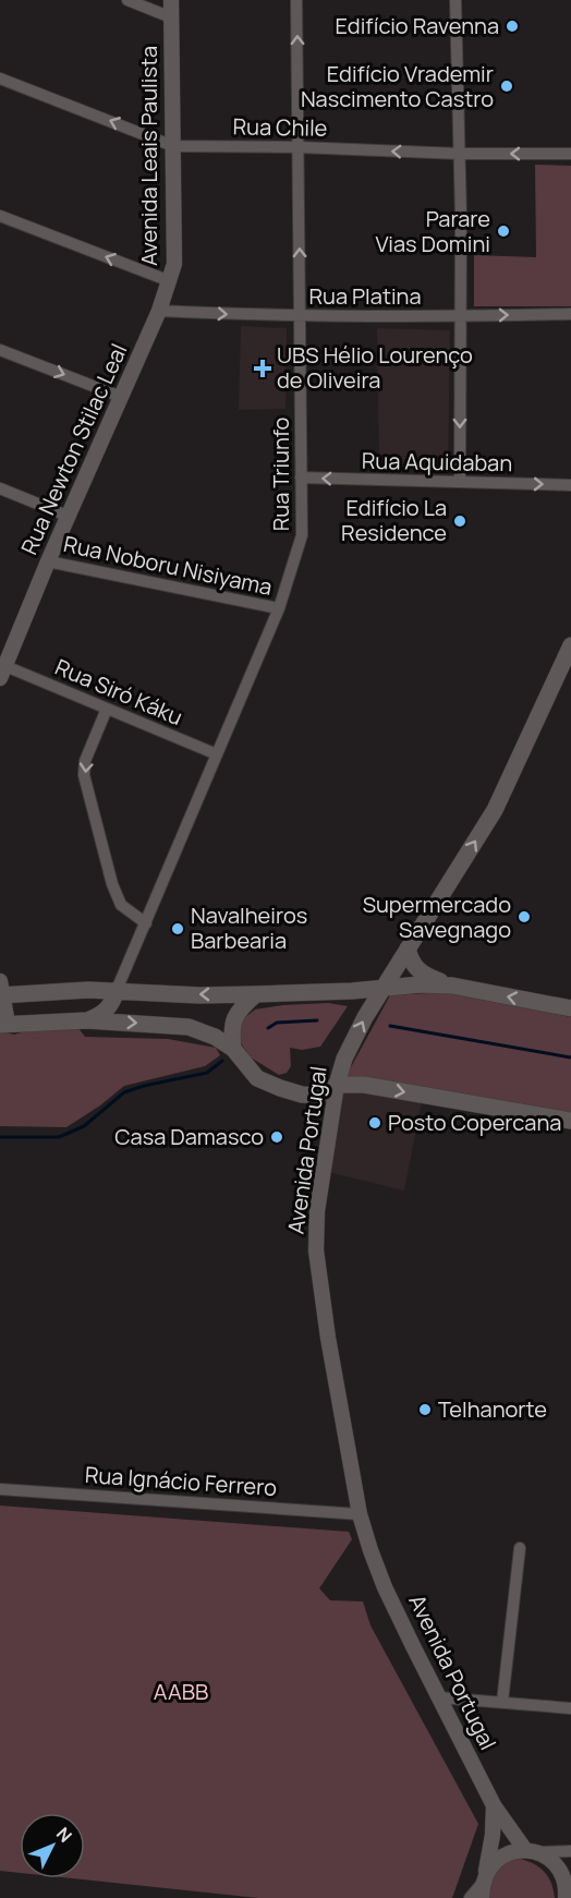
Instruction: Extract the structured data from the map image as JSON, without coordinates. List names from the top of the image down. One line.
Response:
{"streets":{"main road":["Avenida Portugal"],"street":["Rua Chile","Avenida Leais Paulista","Rua Platina","Rua Newton Stilac Leal","Rua Aquidaban","Rua Triunfo","Rua Noboru Nisiyama","Rua Siró Káku","Rua Ignácio Ferrero"]},"crossings":[["Rua Chile","Avenida Leais Paulista"],["Rua Chile","Rua Triunfo"],["Avenida Leais Paulista","Rua Platina"],["Avenida Leais Paulista","Rua Newton Stilac Leal"],["Rua Platina","Rua Newton Stilac Leal"],["Rua Platina","Rua Triunfo"],["Rua Newton Stilac Leal","Rua Noboru Nisiyama"],["Rua Newton Stilac Leal","Rua Siró Káku"],["Rua Aquidaban","Rua Triunfo"],["Rua Triunfo","Rua Noboru Nisiyama"],["Rua Triunfo","Rua Siró Káku"],["Avenida Portugal","Rua Ignácio Ferrero"]],"one_way":["Rua Chile","Rua Platina"],"parks":["AABB"],"places":{"other":["Edifício Ravenna","Edifício Vrademir Nascimento Castro","Parare Vias Domini","Edifício La Residence","Supermercado Savegnago","Navalheiros Barbearia","Posto Copercana","Casa Damasco","Telhanorte"],"health":["UBS Hélio Lourenço de Oliveira"]},"north":"top right"}
